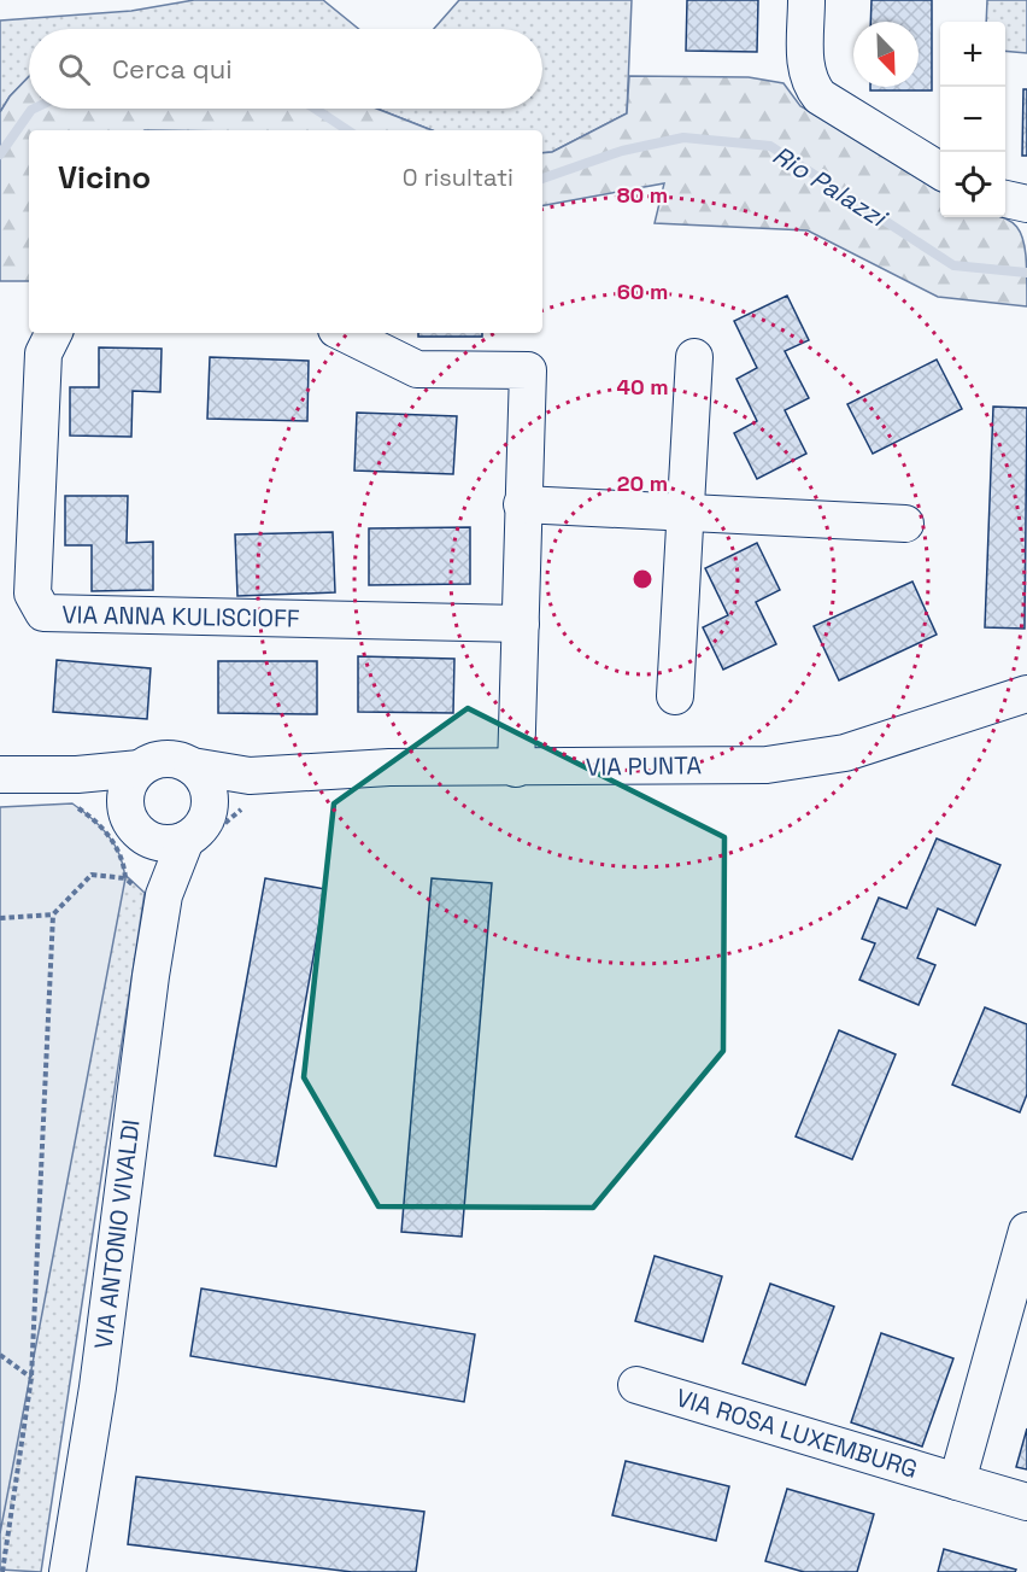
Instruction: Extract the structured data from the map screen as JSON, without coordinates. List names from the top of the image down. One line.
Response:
{"streets":{"street":["VIA ANNA KULISCIOFF","VIA PUNTA","VIA ANTONIO VIVALDI","VIA ROSA LUXEMBURG"]},"crossings":[["VIA PUNTA","VIA ANTONIO VIVALDI"]],"water":["Rio Palazzi"],"north":"bottom right","page":{"map_buttons":["+","−"],"search":"Cerca qui","heading":["Vicino","0 risultati"]},"rings":["80 m","60 m","40 m","20 m"]}
